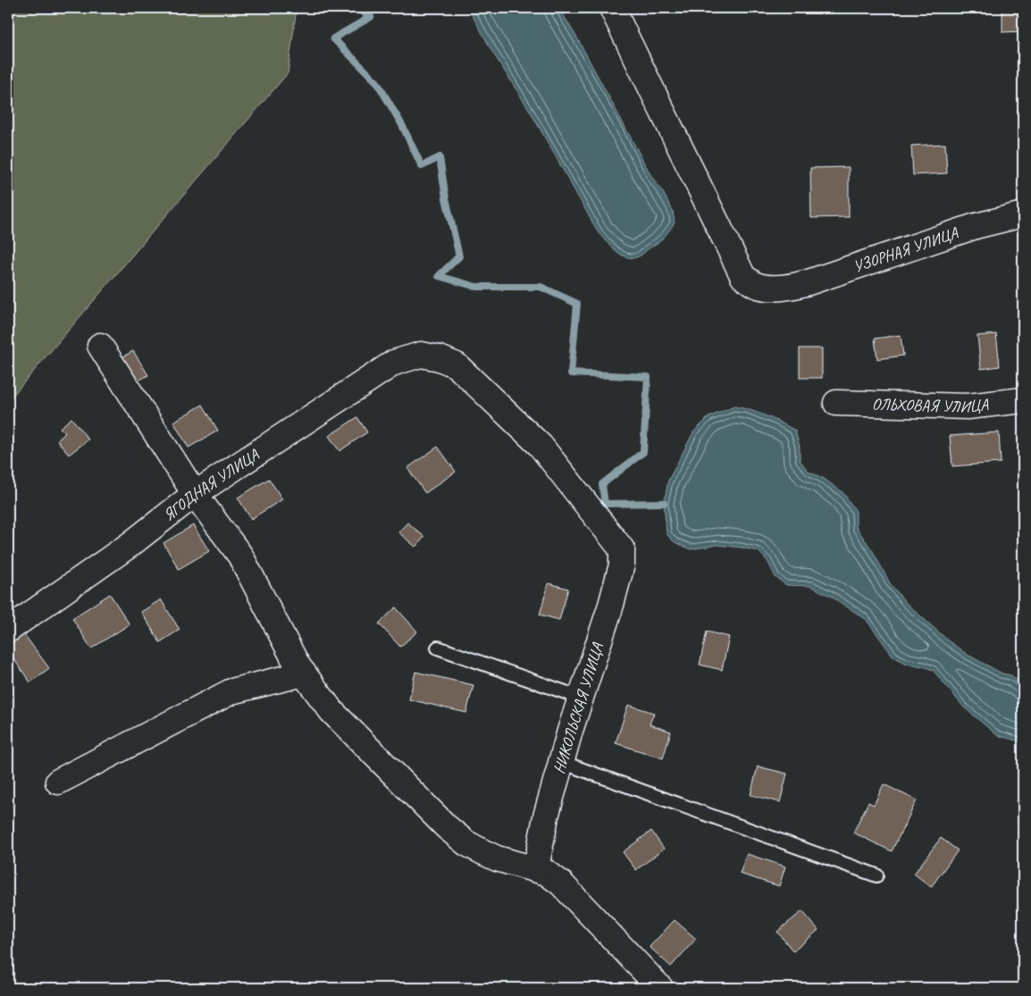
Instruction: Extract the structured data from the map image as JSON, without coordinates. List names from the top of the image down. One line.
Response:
{"streets":{"street":["УЗОРНАЯ УЛИЦА","ОЛЬХОВАЯ УЛИЦА","ЯГОДНАЯ УЛИЦА","НИКОЛЬСКАЯ УЛИЦА"]},"crossings":[["ЯГОДНАЯ УЛИЦА","НИКОЛЬСКАЯ УЛИЦА"]]}
